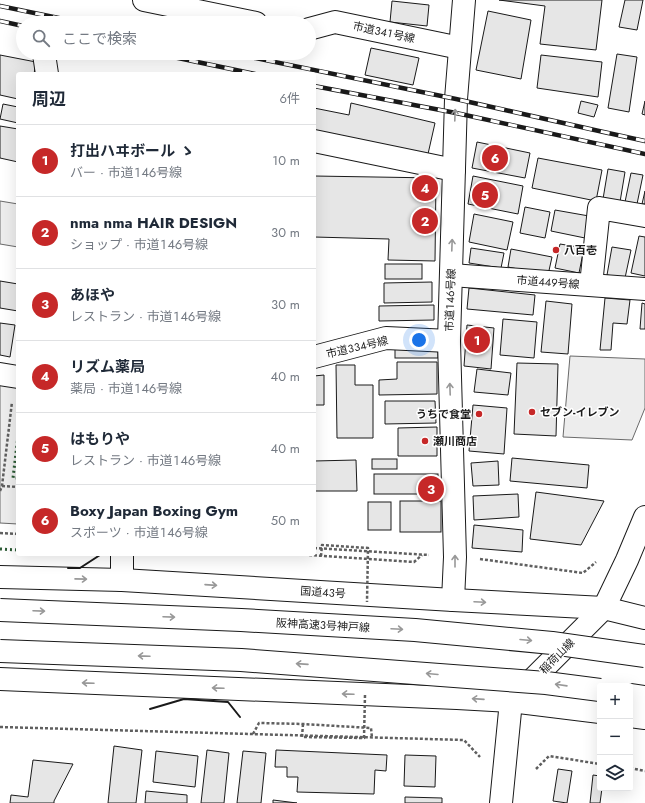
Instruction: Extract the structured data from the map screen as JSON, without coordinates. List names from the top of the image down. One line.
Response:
{"streets":{"main road":["市道３４１号線","市道４４９号線","市道１４６号線","市道３３４号線","国道43号","阪神高速3号神戸線","稲荷山線"]},"crossings":[["市道３４１号線","市道１４６号線"],["市道４４９号線","市道１４６号線"],["市道１４６号線","市道３３４号線"],["市道１４６号線","国道43号"],["国道43号","稲荷山線"]],"one_way":["市道１４６号線"],"places":["八百壱","セブン-イレブン","うちで食堂","瀬川商店"],"page":{"search":"ここで検索","heading":["周辺","6件"],"list":[{"mark":"1","name":"打出ハヰボール ゝ","note":"バー · 市道１４６号線","value":"10 m"},{"mark":"2","name":"nma nma HAIR DESIGN","note":"ショップ · 市道１４６号線","value":"30 m"},{"mark":"3","name":"あほや","note":"レストラン · 市道１４６号線","value":"30 m"},{"mark":"4","name":"リズム薬局","note":"薬局 · 市道１４６号線","value":"40 m"},{"mark":"5","name":"はもりや","note":"レストラン · 市道１４６号線","value":"40 m"},{"mark":"6","name":"Boxy Japan Boxing Gym","note":"スポーツ · 市道１４６号線","value":"50 m"}],"pins":["6","4","5","2","1","3"],"map_buttons":["+","−"]}}
